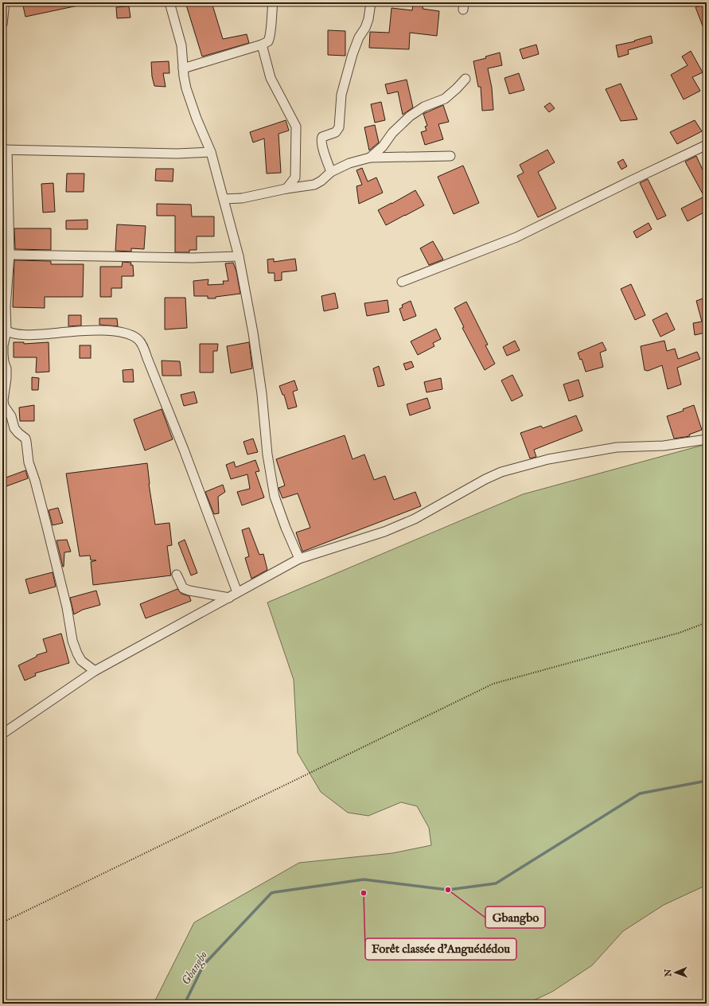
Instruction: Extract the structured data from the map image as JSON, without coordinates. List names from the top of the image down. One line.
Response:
{"water":["Gbangbo"],"places":["Gbangbo","Forêt classée d’Anguédédou"],"north":"left"}
